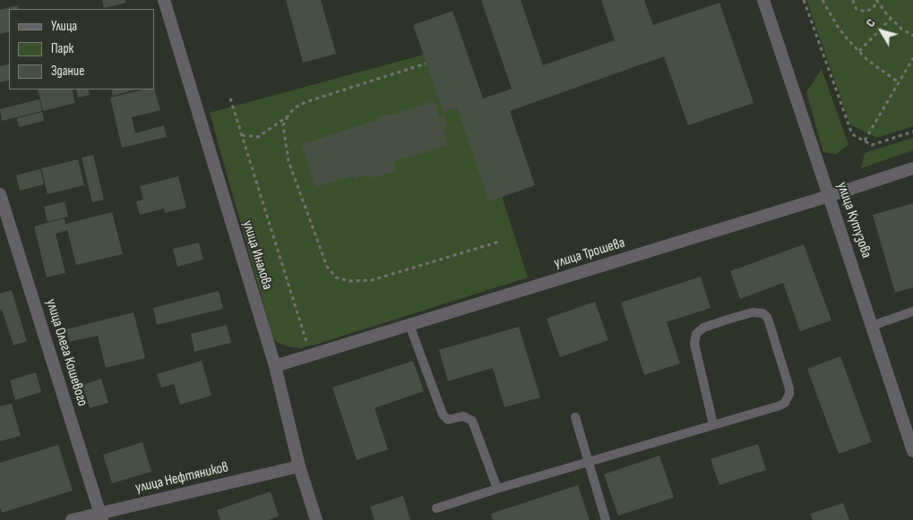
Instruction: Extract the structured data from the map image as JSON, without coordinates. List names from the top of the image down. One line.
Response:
{"streets":{"street":["улица Кутузова","улица Трошева","улица Иналова","улица Олега Кошевого","улица Нефтяников"]},"crossings":[["улица Кутузова","улица Трошева"],["улица Трошева","улица Иналова"],["улица Иналова","улица Нефтяников"],["улица Олега Кошевого","улица Нефтяников"]],"legend":["Улица","Парк","Здание"],"north":"top left"}
